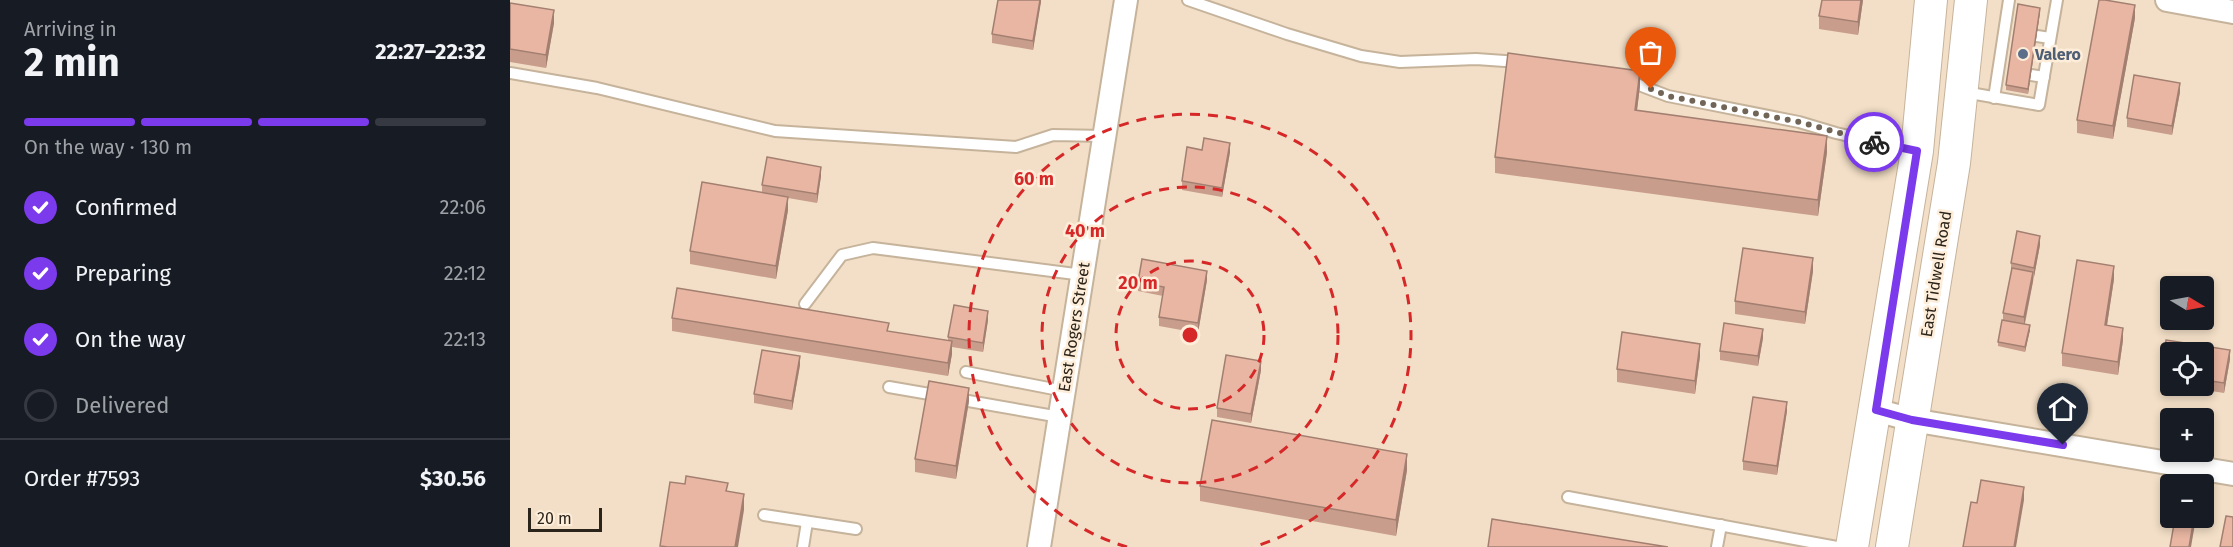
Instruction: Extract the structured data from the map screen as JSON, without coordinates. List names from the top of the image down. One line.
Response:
{"streets":{"main road":["East Tidwell Road"],"street":["East Rogers Street"]},"places":["Valero"],"scale_bar":"20 m","north":"right","page":{"heading":["2 min","Arriving in","22:27–22:32"],"panel":["Order #7593","$30.56"],"bar":"On the way · 130 m","list":[["Confirmed","22:06"],["Preparing","22:12"],["On the way","22:13"],"Delivered"],"map_buttons":["+","−"],"scale":"20 m"},"rings":["60 m","40 m","20 m"]}
